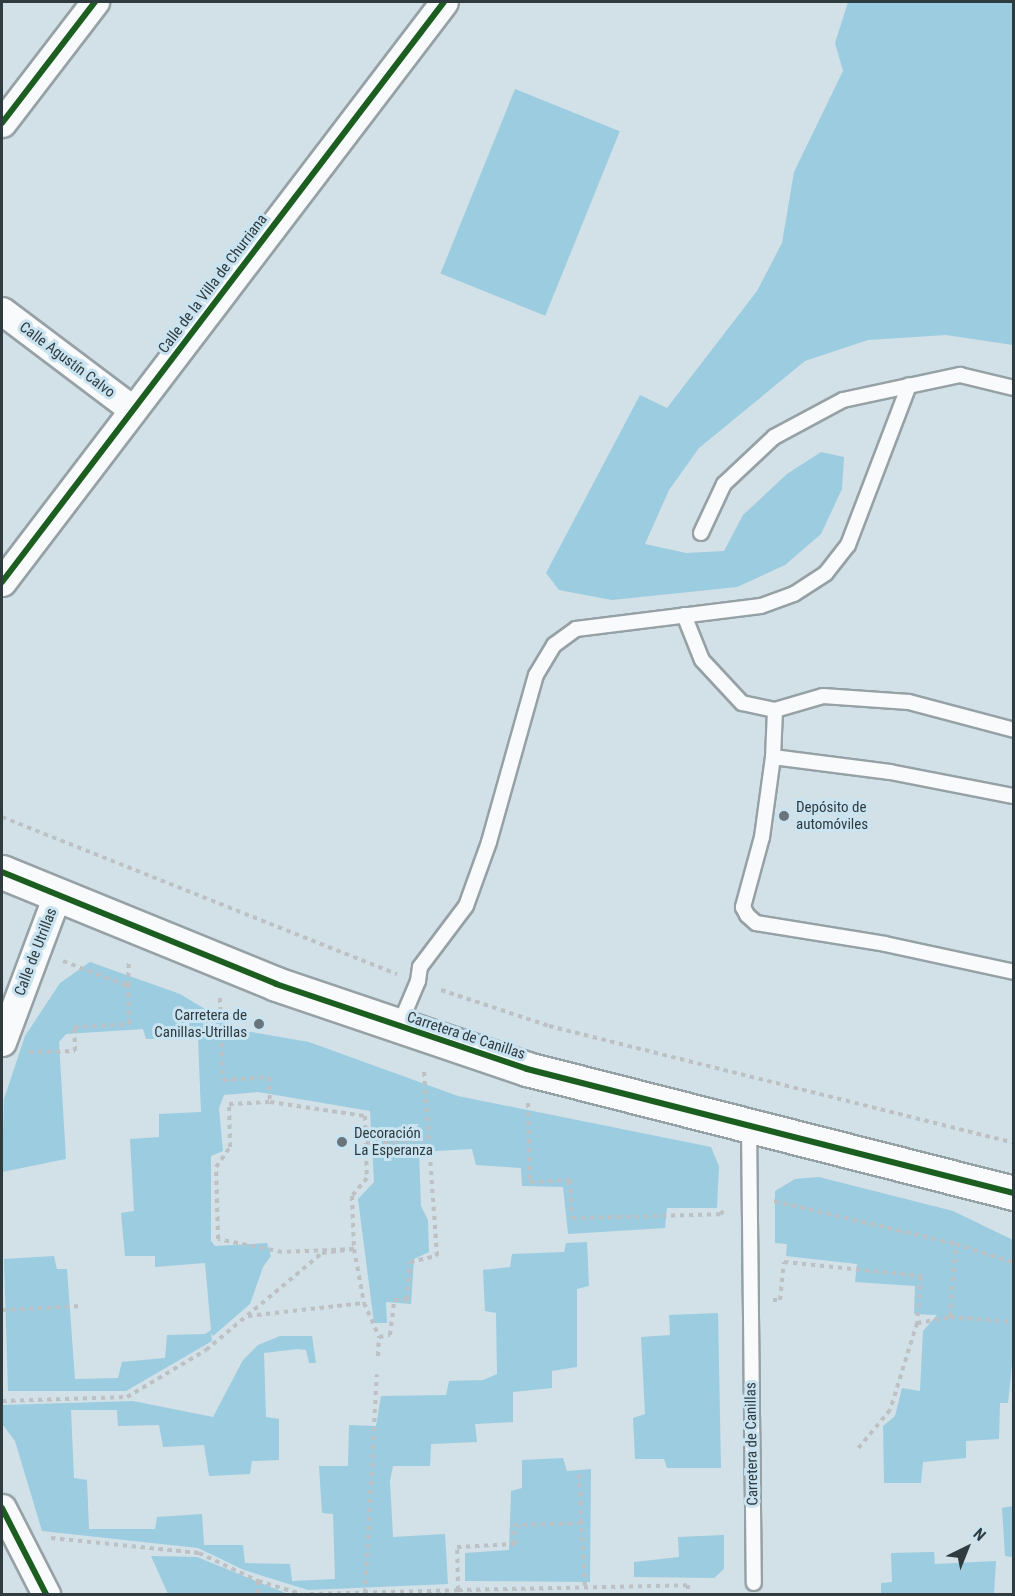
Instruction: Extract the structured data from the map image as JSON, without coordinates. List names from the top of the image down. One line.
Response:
{"streets":{"street":["Calle de la Villa de Churriana","Calle Agustín Calvo","Calle de Utrillas","Carretera de Canillas"]},"crossings":[["Calle de la Villa de Churriana","Calle Agustín Calvo"],["Calle de Utrillas","Carretera de Canillas"]],"places":["Depósito de automóviles","Carretera de Canillas-Utrillas","Decoración La Esperanza"],"north":"top right"}
